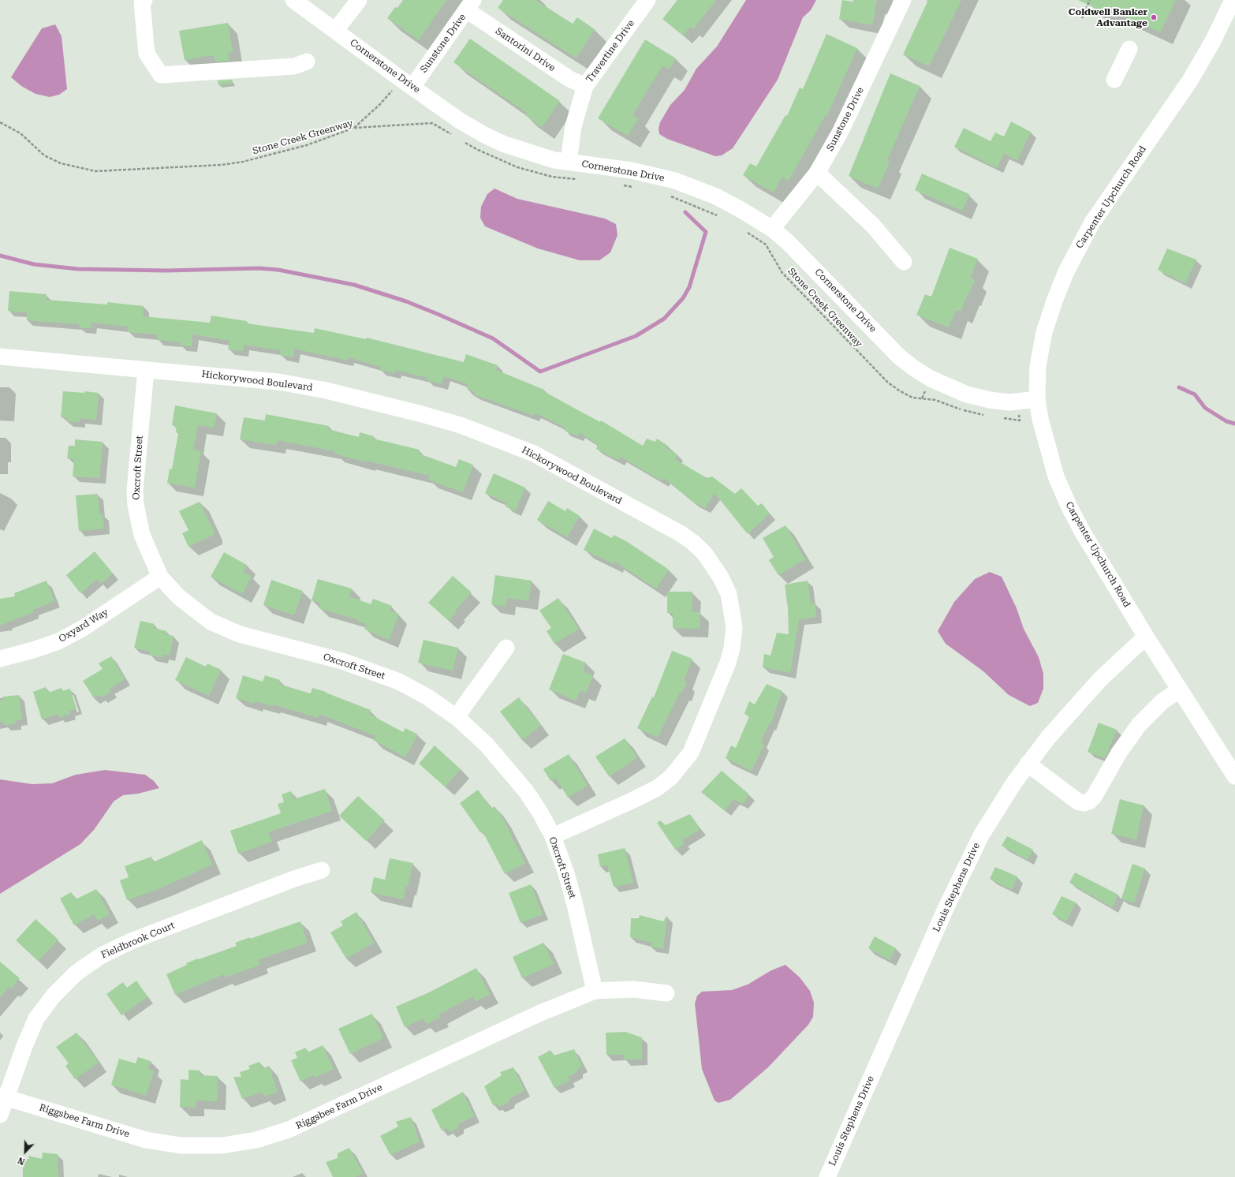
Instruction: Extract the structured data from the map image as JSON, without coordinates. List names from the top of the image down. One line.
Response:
{"streets":{"street":["Sunstone Drive","Santorini Drive","Travertine Drive","Cornerstone Drive","Carpenter Upchurch Road","Hickorywood Boulevard","Oxcroft Street","Oxyard Way","Louis Stephens Drive","Fieldbrook Court","Riggsbee Farm Drive"],"path":["Stone Creek Greenway"]},"crossings":[["Sunstone Drive","Santorini Drive"],["Sunstone Drive","Cornerstone Drive"],["Santorini Drive","Travertine Drive"],["Travertine Drive","Cornerstone Drive"],["Cornerstone Drive","Carpenter Upchurch Road"],["Carpenter Upchurch Road","Louis Stephens Drive"],["Hickorywood Boulevard","Oxcroft Street"],["Oxcroft Street","Oxyard Way"],["Oxcroft Street","Riggsbee Farm Drive"],["Fieldbrook Court","Riggsbee Farm Drive"]],"places":["Coldwell Banker Advantage"],"north":"bottom left"}
